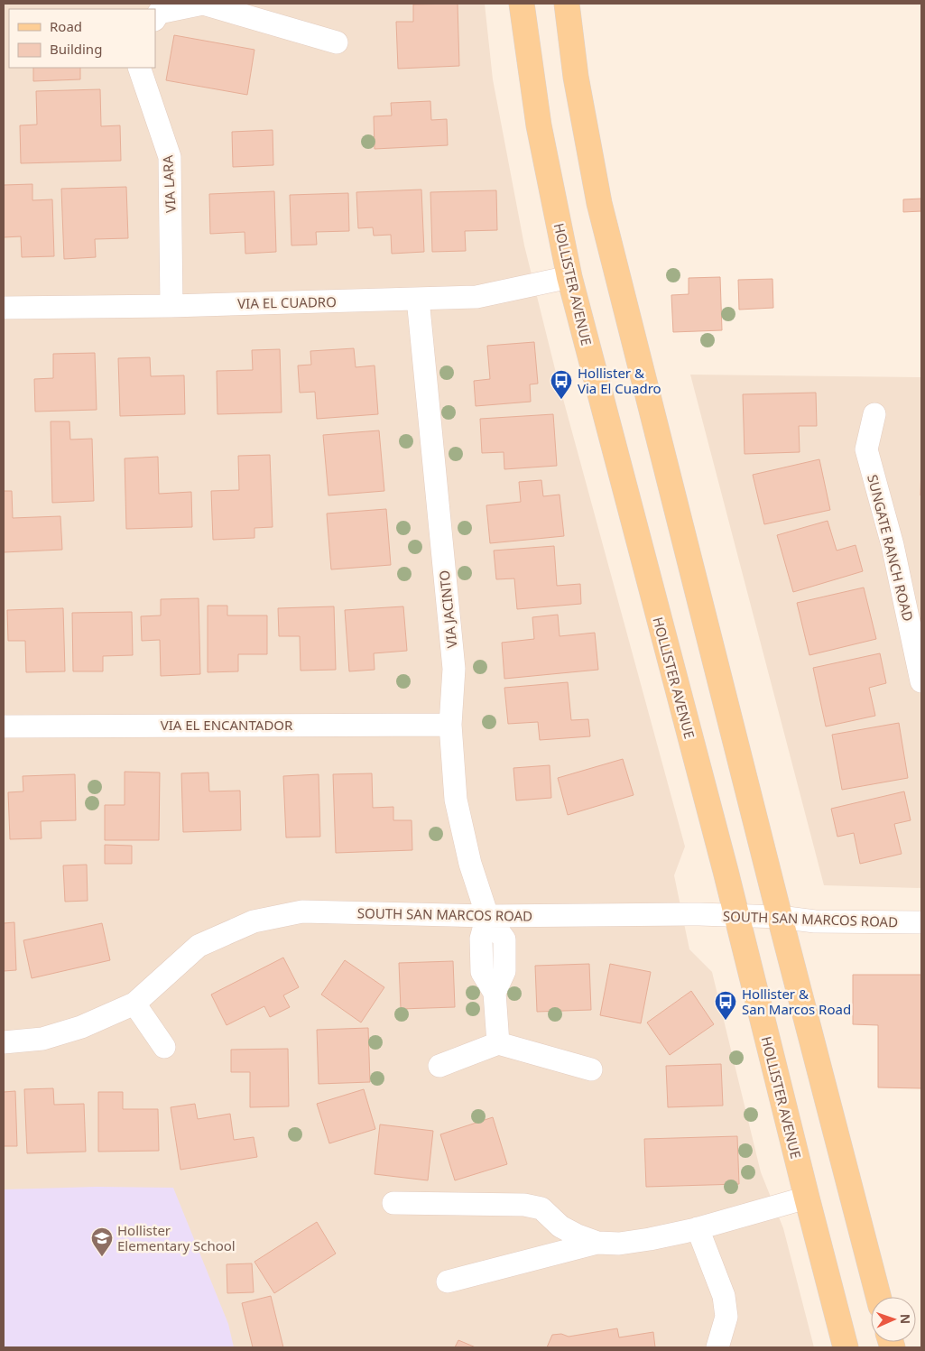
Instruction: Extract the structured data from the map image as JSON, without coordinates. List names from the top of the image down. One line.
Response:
{"streets":{"main road":["HOLLISTER AVENUE"],"street":["VIA LARA","VIA EL CUADRO","SUNGATE RANCH ROAD","VIA JACINTO","VIA EL ENCANTADOR","SOUTH SAN MARCOS ROAD"]},"crossings":[["VIA LARA","VIA EL CUADRO"],["HOLLISTER AVENUE","VIA EL CUADRO"],["HOLLISTER AVENUE","SOUTH SAN MARCOS ROAD"],["VIA EL CUADRO","VIA JACINTO"],["VIA JACINTO","VIA EL ENCANTADOR"],["VIA JACINTO","SOUTH SAN MARCOS ROAD"]],"places":{"bus stop":["Hollister & Via El Cuadro","Hollister & San Marcos Road"],"school or university":["Hollister Elementary School"]},"legend":["Road","Building"],"north":"right"}
